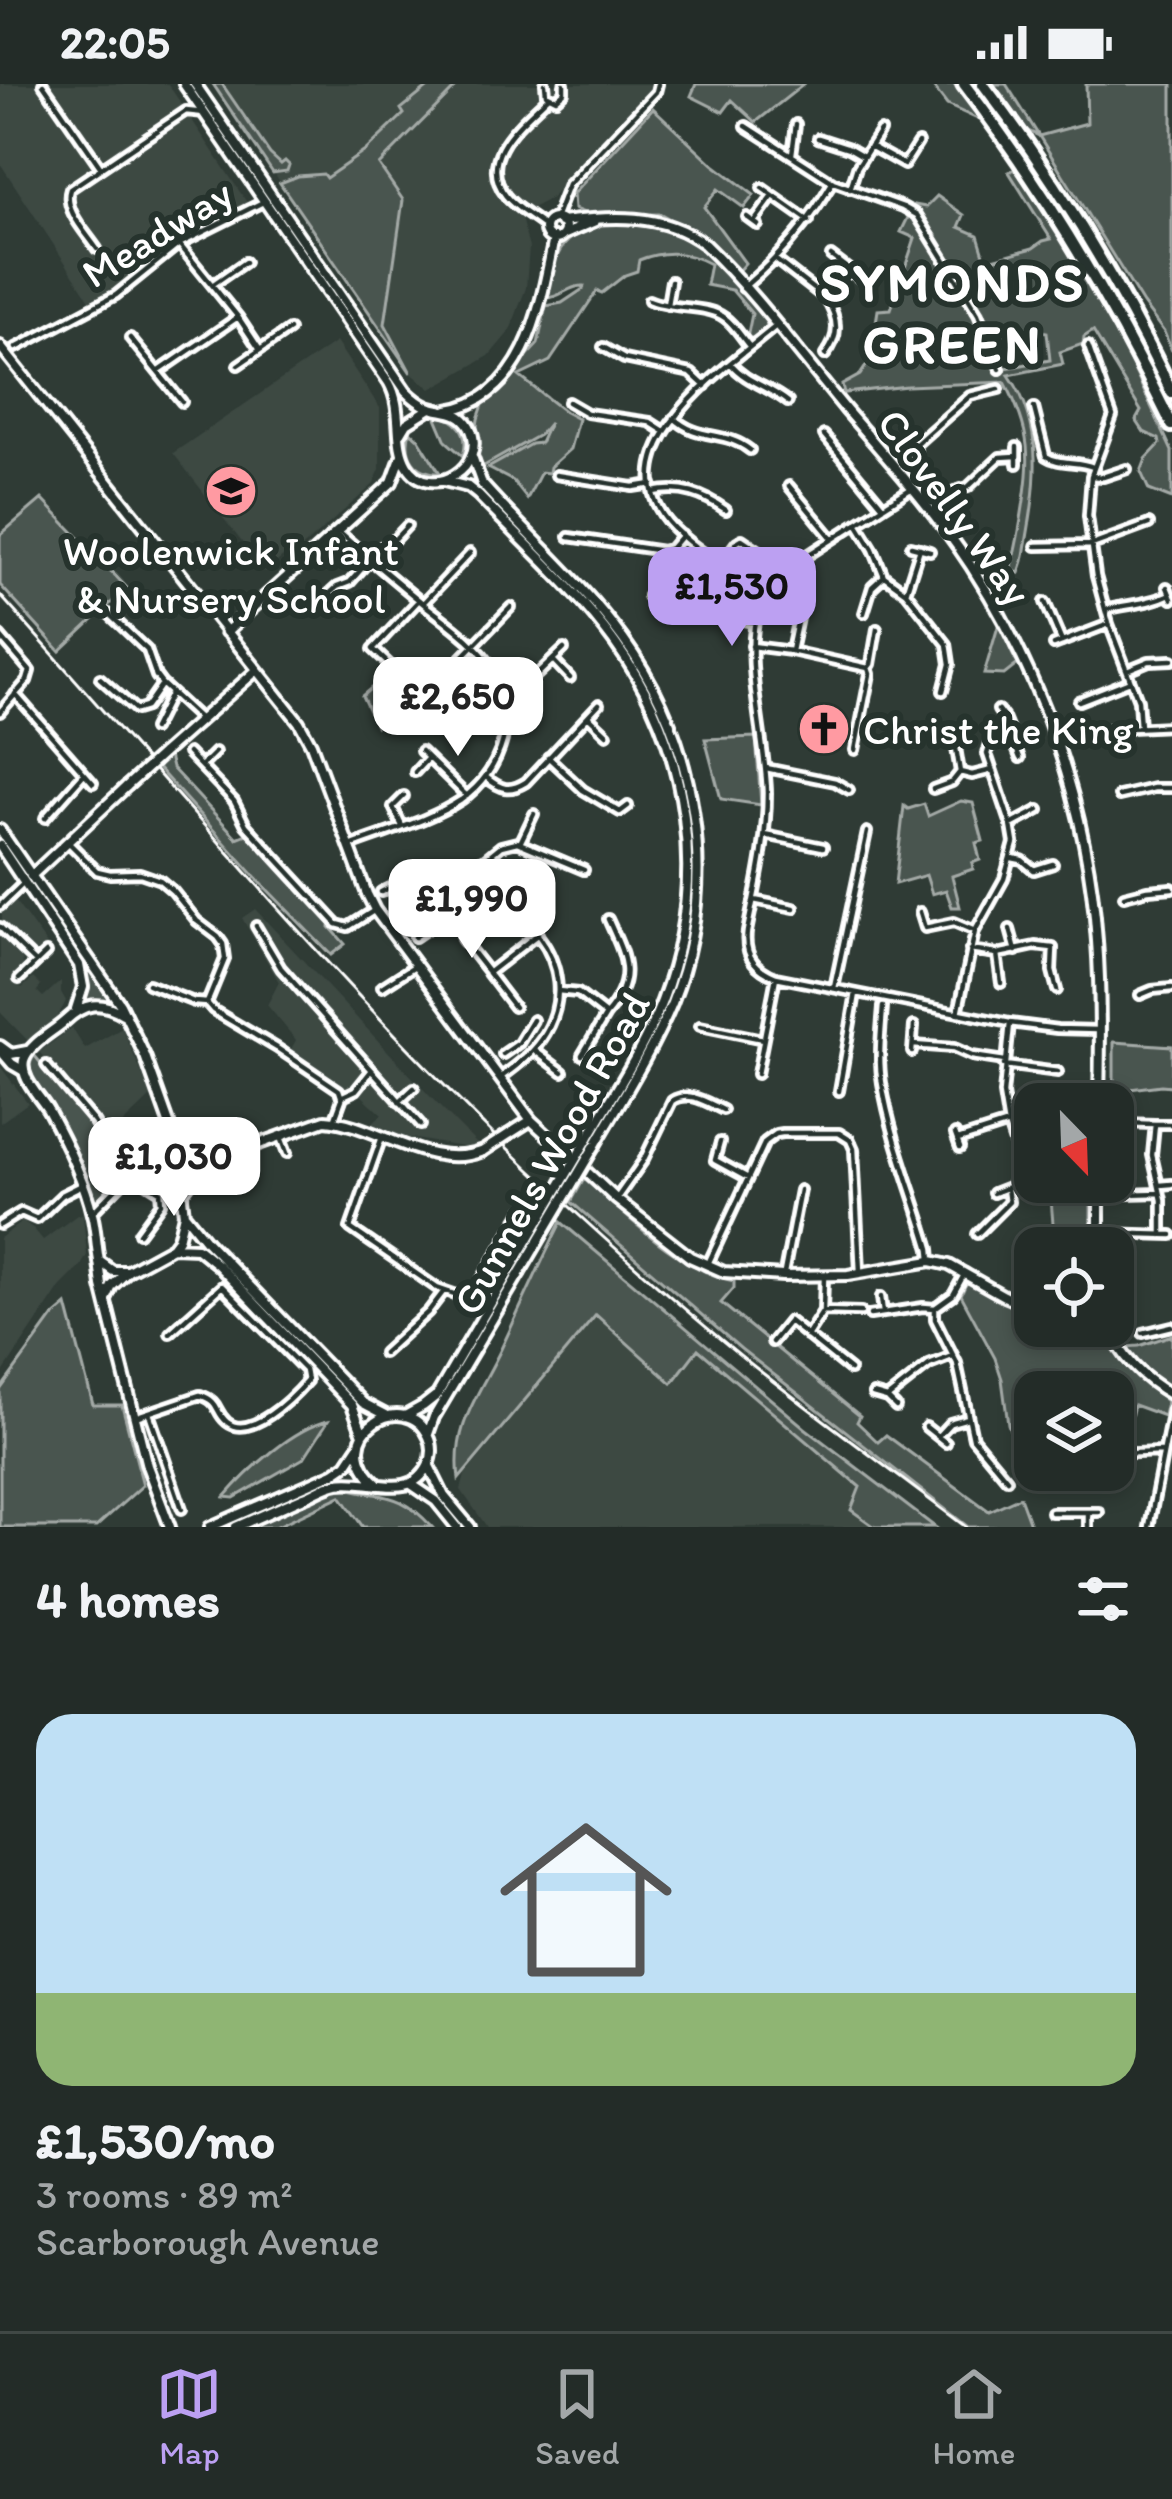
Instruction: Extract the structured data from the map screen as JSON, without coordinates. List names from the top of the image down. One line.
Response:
{"streets":{"main road":["Clovelly Way","Gunnels Wood Road"],"street":["Meadway"]},"districts":["SYMONDS GREEN"],"places":{"school or university":["Woolenwick Infant & Nursery School"],"church":["Christ the King"]},"north":"bottom right","page":{"status":"22:05","price":["£1,530","£2,650","£1,990","£1,030"],"heading":"4 homes","list":[{"name":"£1,530/mo","note":"3 rooms · 89 m² · Scarborough Avenue"}],"tabs":["Map","Saved","Home"]}}
